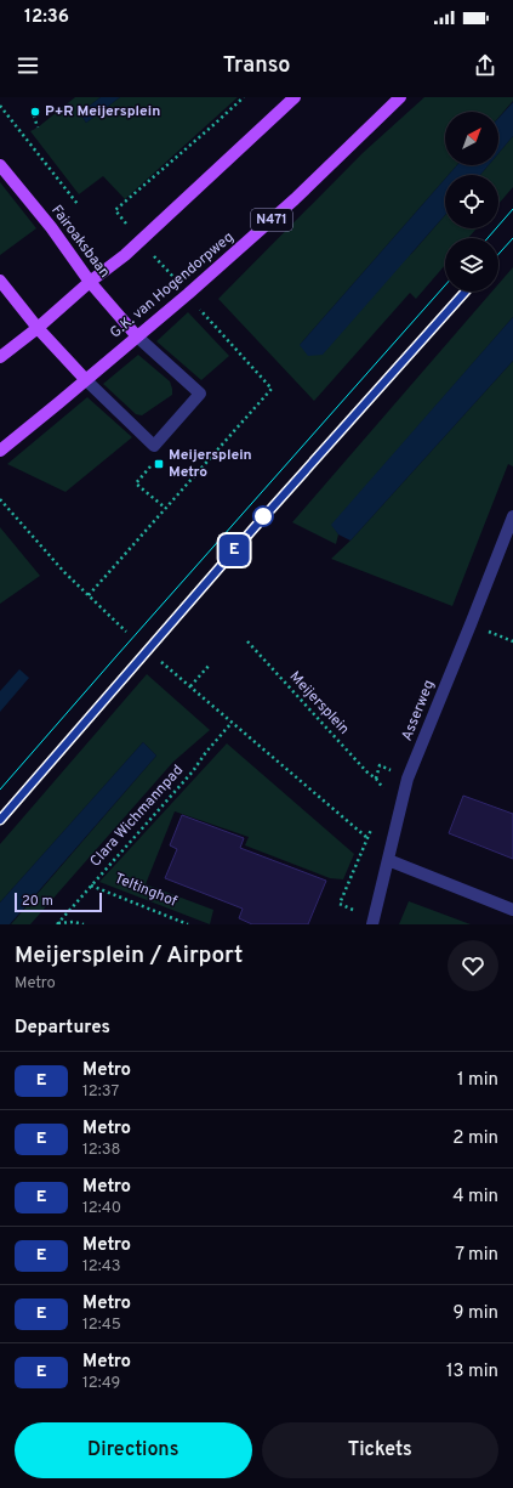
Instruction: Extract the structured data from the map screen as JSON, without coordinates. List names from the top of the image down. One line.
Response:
{"streets":{"main road":["N471","Fairoaksbaan","G.K. van Hogendorpweg"],"street":["Asserweg"],"path":["Meijersplein","Clara Wichmannpad","Teltinghof"]},"crossings":[["Fairoaksbaan","G.K. van Hogendorpweg"],["Clara Wichmannpad","Teltinghof"]],"places":{"other":["P+R Meijersplein"],"transit":["Meijersplein Metro"]},"lines":["metro line E"],"scale_bar":"20 m","north":"top right","page":{"status":"12:36","header":"Transo","on_map":"E","scale":"20 m","heading":[["Meijersplein / Airport","Metro"],"Departures"],"list":[{"mark":"E","name":"Metro","note":"12:37","value":"1 min"},{"mark":"E","name":"Metro","note":"12:38","value":"2 min"},{"mark":"E","name":"Metro","note":"12:40","value":"4 min"},{"mark":"E","name":"Metro","note":"12:43","value":"7 min"},{"mark":"E","name":"Metro","note":"12:45","value":"9 min"},{"mark":"E","name":"Metro","note":"12:49","value":"13 min"}],"buttons":["Directions","Tickets"]}}
